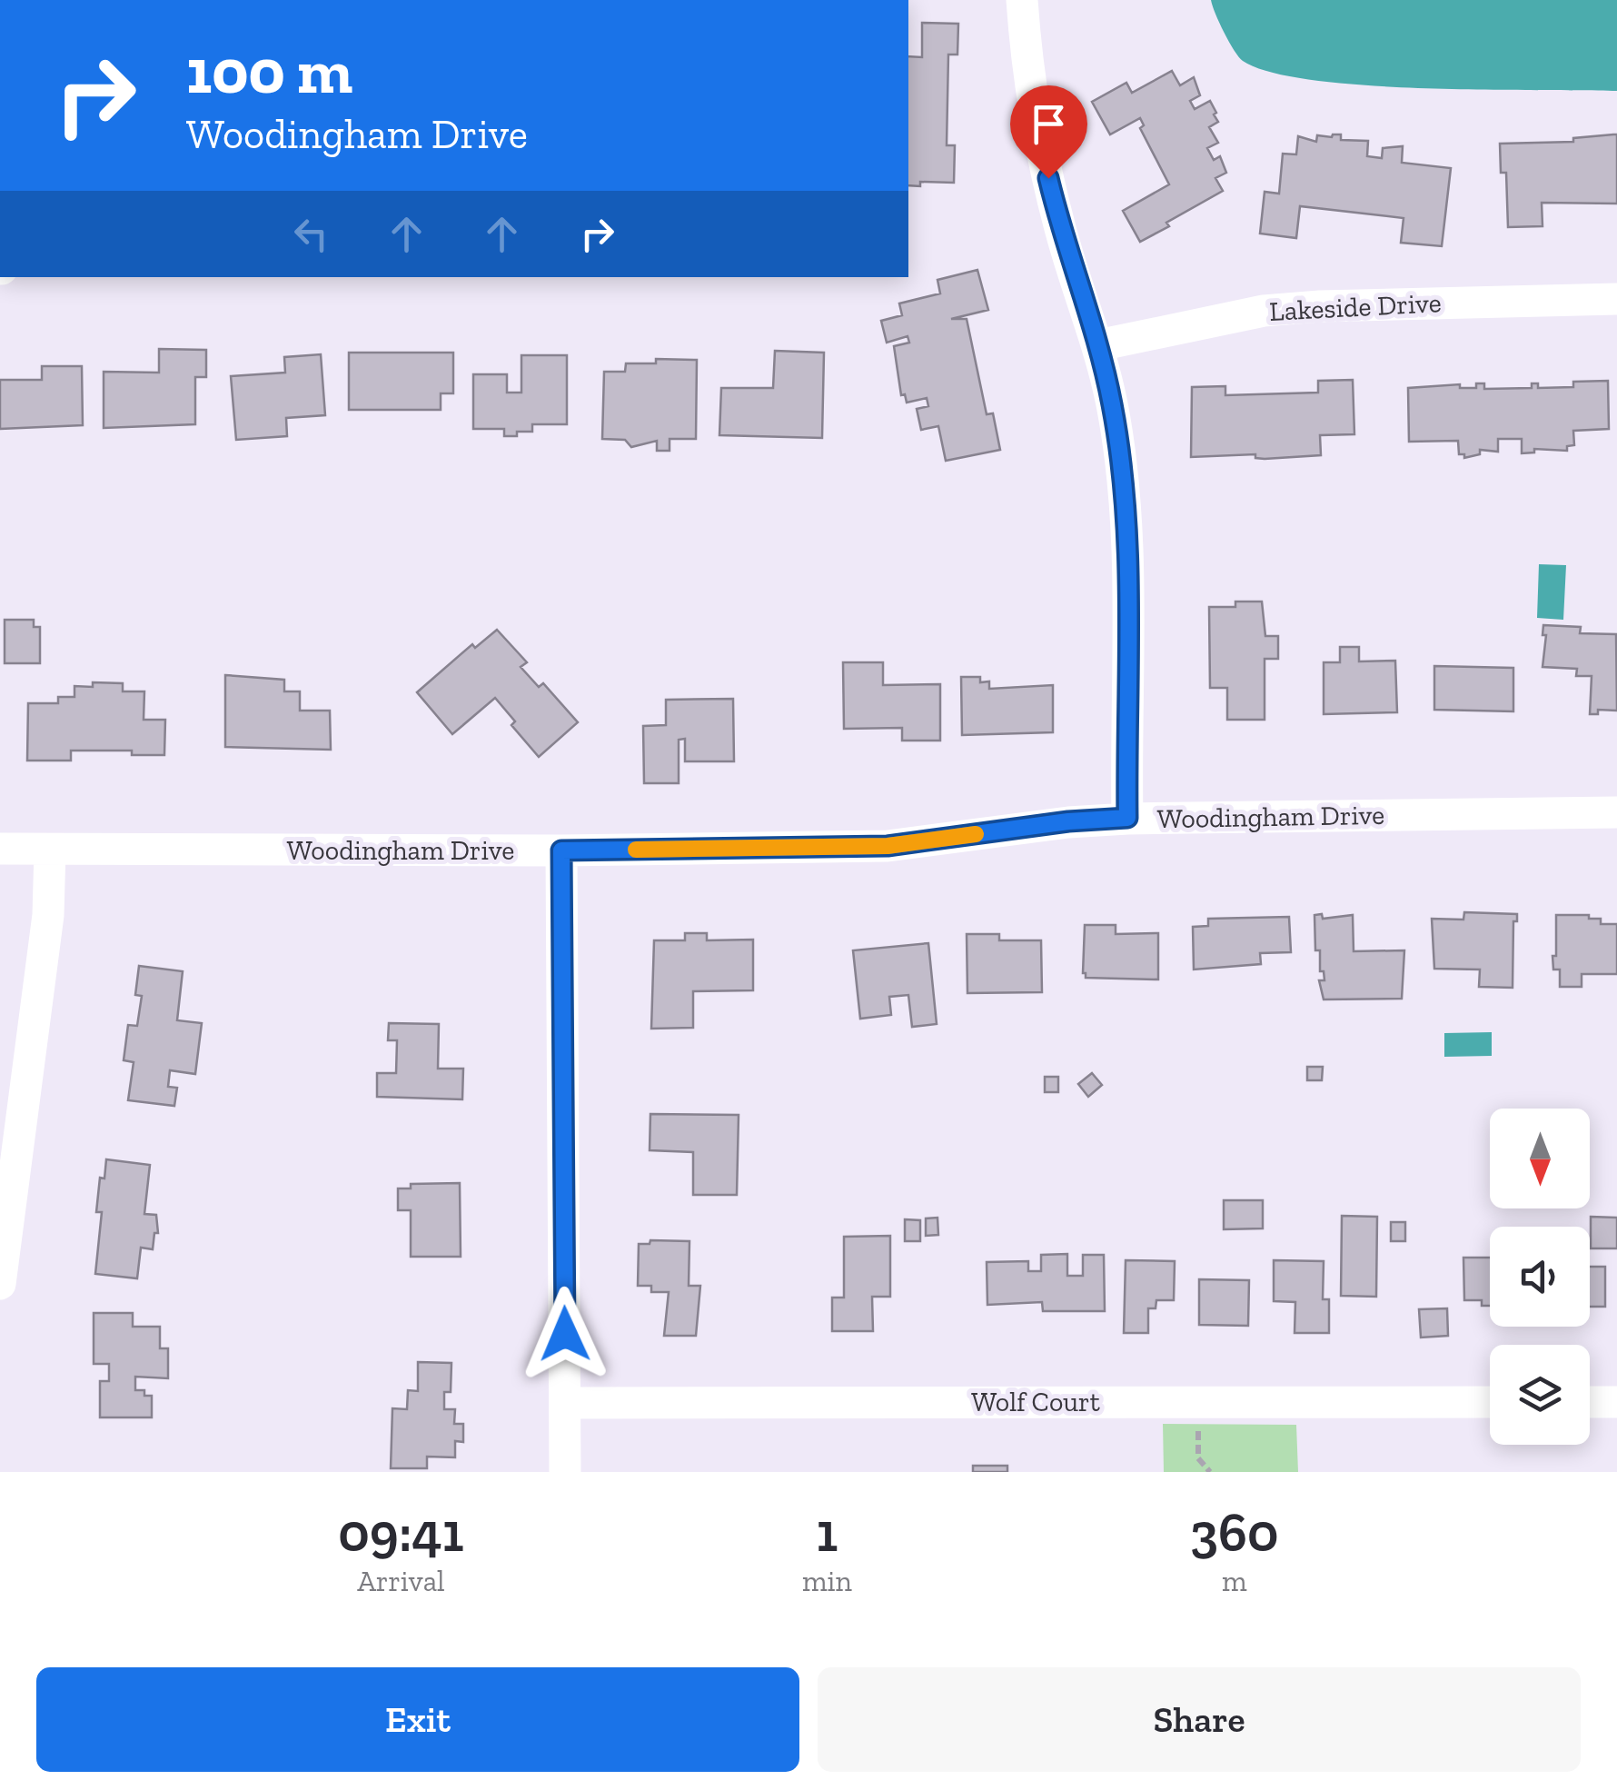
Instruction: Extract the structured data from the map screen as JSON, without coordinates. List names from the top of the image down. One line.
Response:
{"streets":{"street":["Lakeside Drive","Woodingham Drive","Wolf Court"]},"north":"bottom","page":{"turn":["100 m","Woodingham Drive"],"eta":["09:41","Arrival","1","min","360","m"],"buttons":["Exit","Share"]}}
